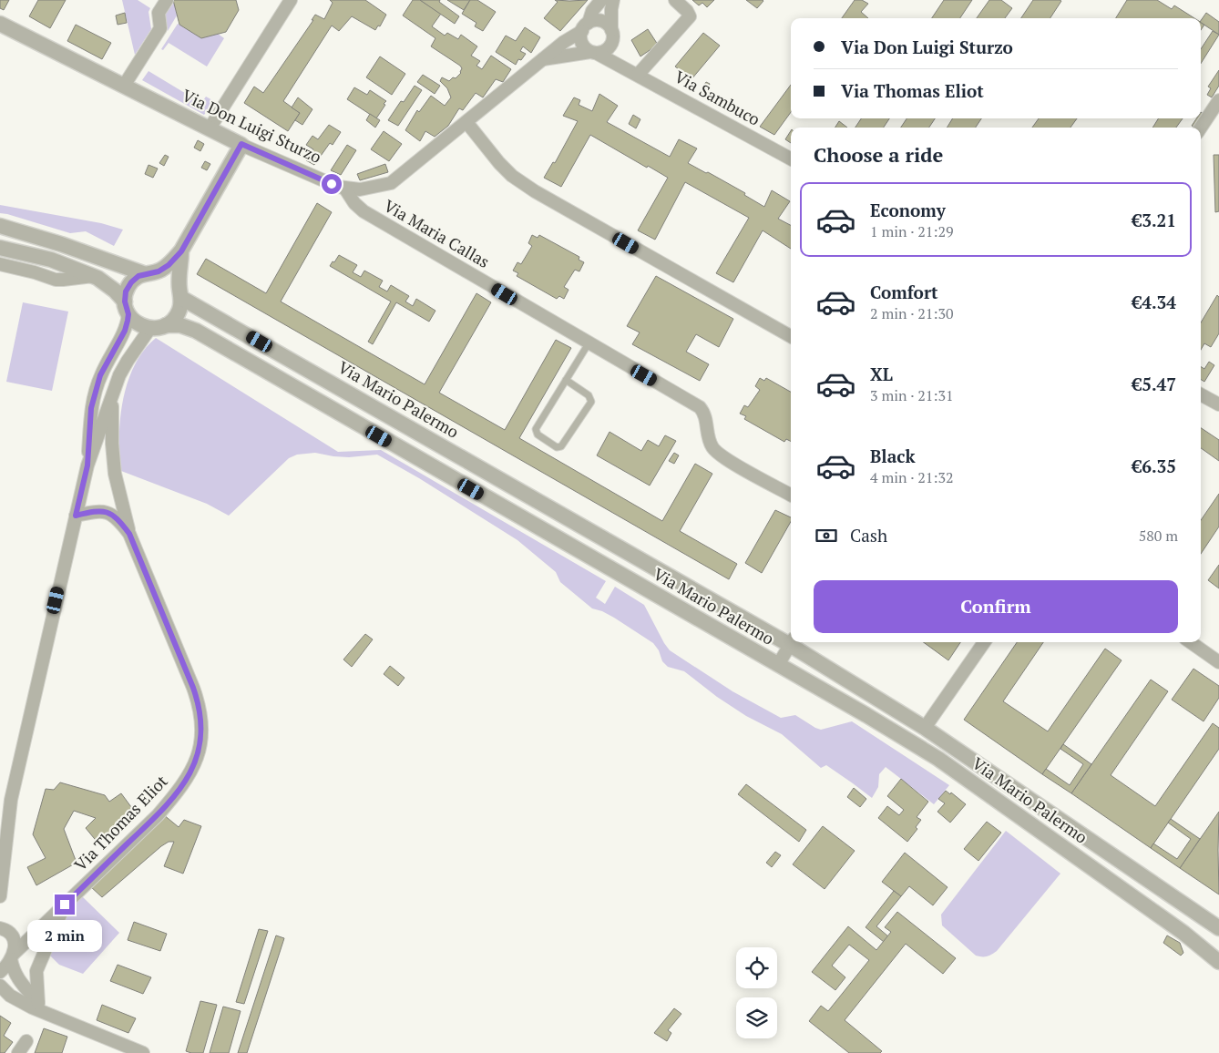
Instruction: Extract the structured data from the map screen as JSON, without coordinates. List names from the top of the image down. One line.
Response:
{"streets":{"street":["Via Sambuco","Via Don Luigi Sturzo","Via Maria Callas","Via Mario Palermo","Via Thomas Eliot"]},"crossings":[["Via Sambuco","Via Don Luigi Sturzo"],["Via Don Luigi Sturzo","Via Maria Callas"]],"page":{"banner":["Via Don Luigi Sturzo","Via Thomas Eliot"],"heading":"Choose a ride","list":[{"name":"Economy","note":"1 min · 21:29","value":"€3.21"},{"name":"Comfort","note":"2 min · 21:30","value":"€4.34"},{"name":"XL","note":"3 min · 21:31","value":"€5.47"},{"name":"Black","note":"4 min · 21:32","value":"€6.35"}],"pay":["Cash","580 m"],"buttons":"Confirm","bubble":"2 min"}}
